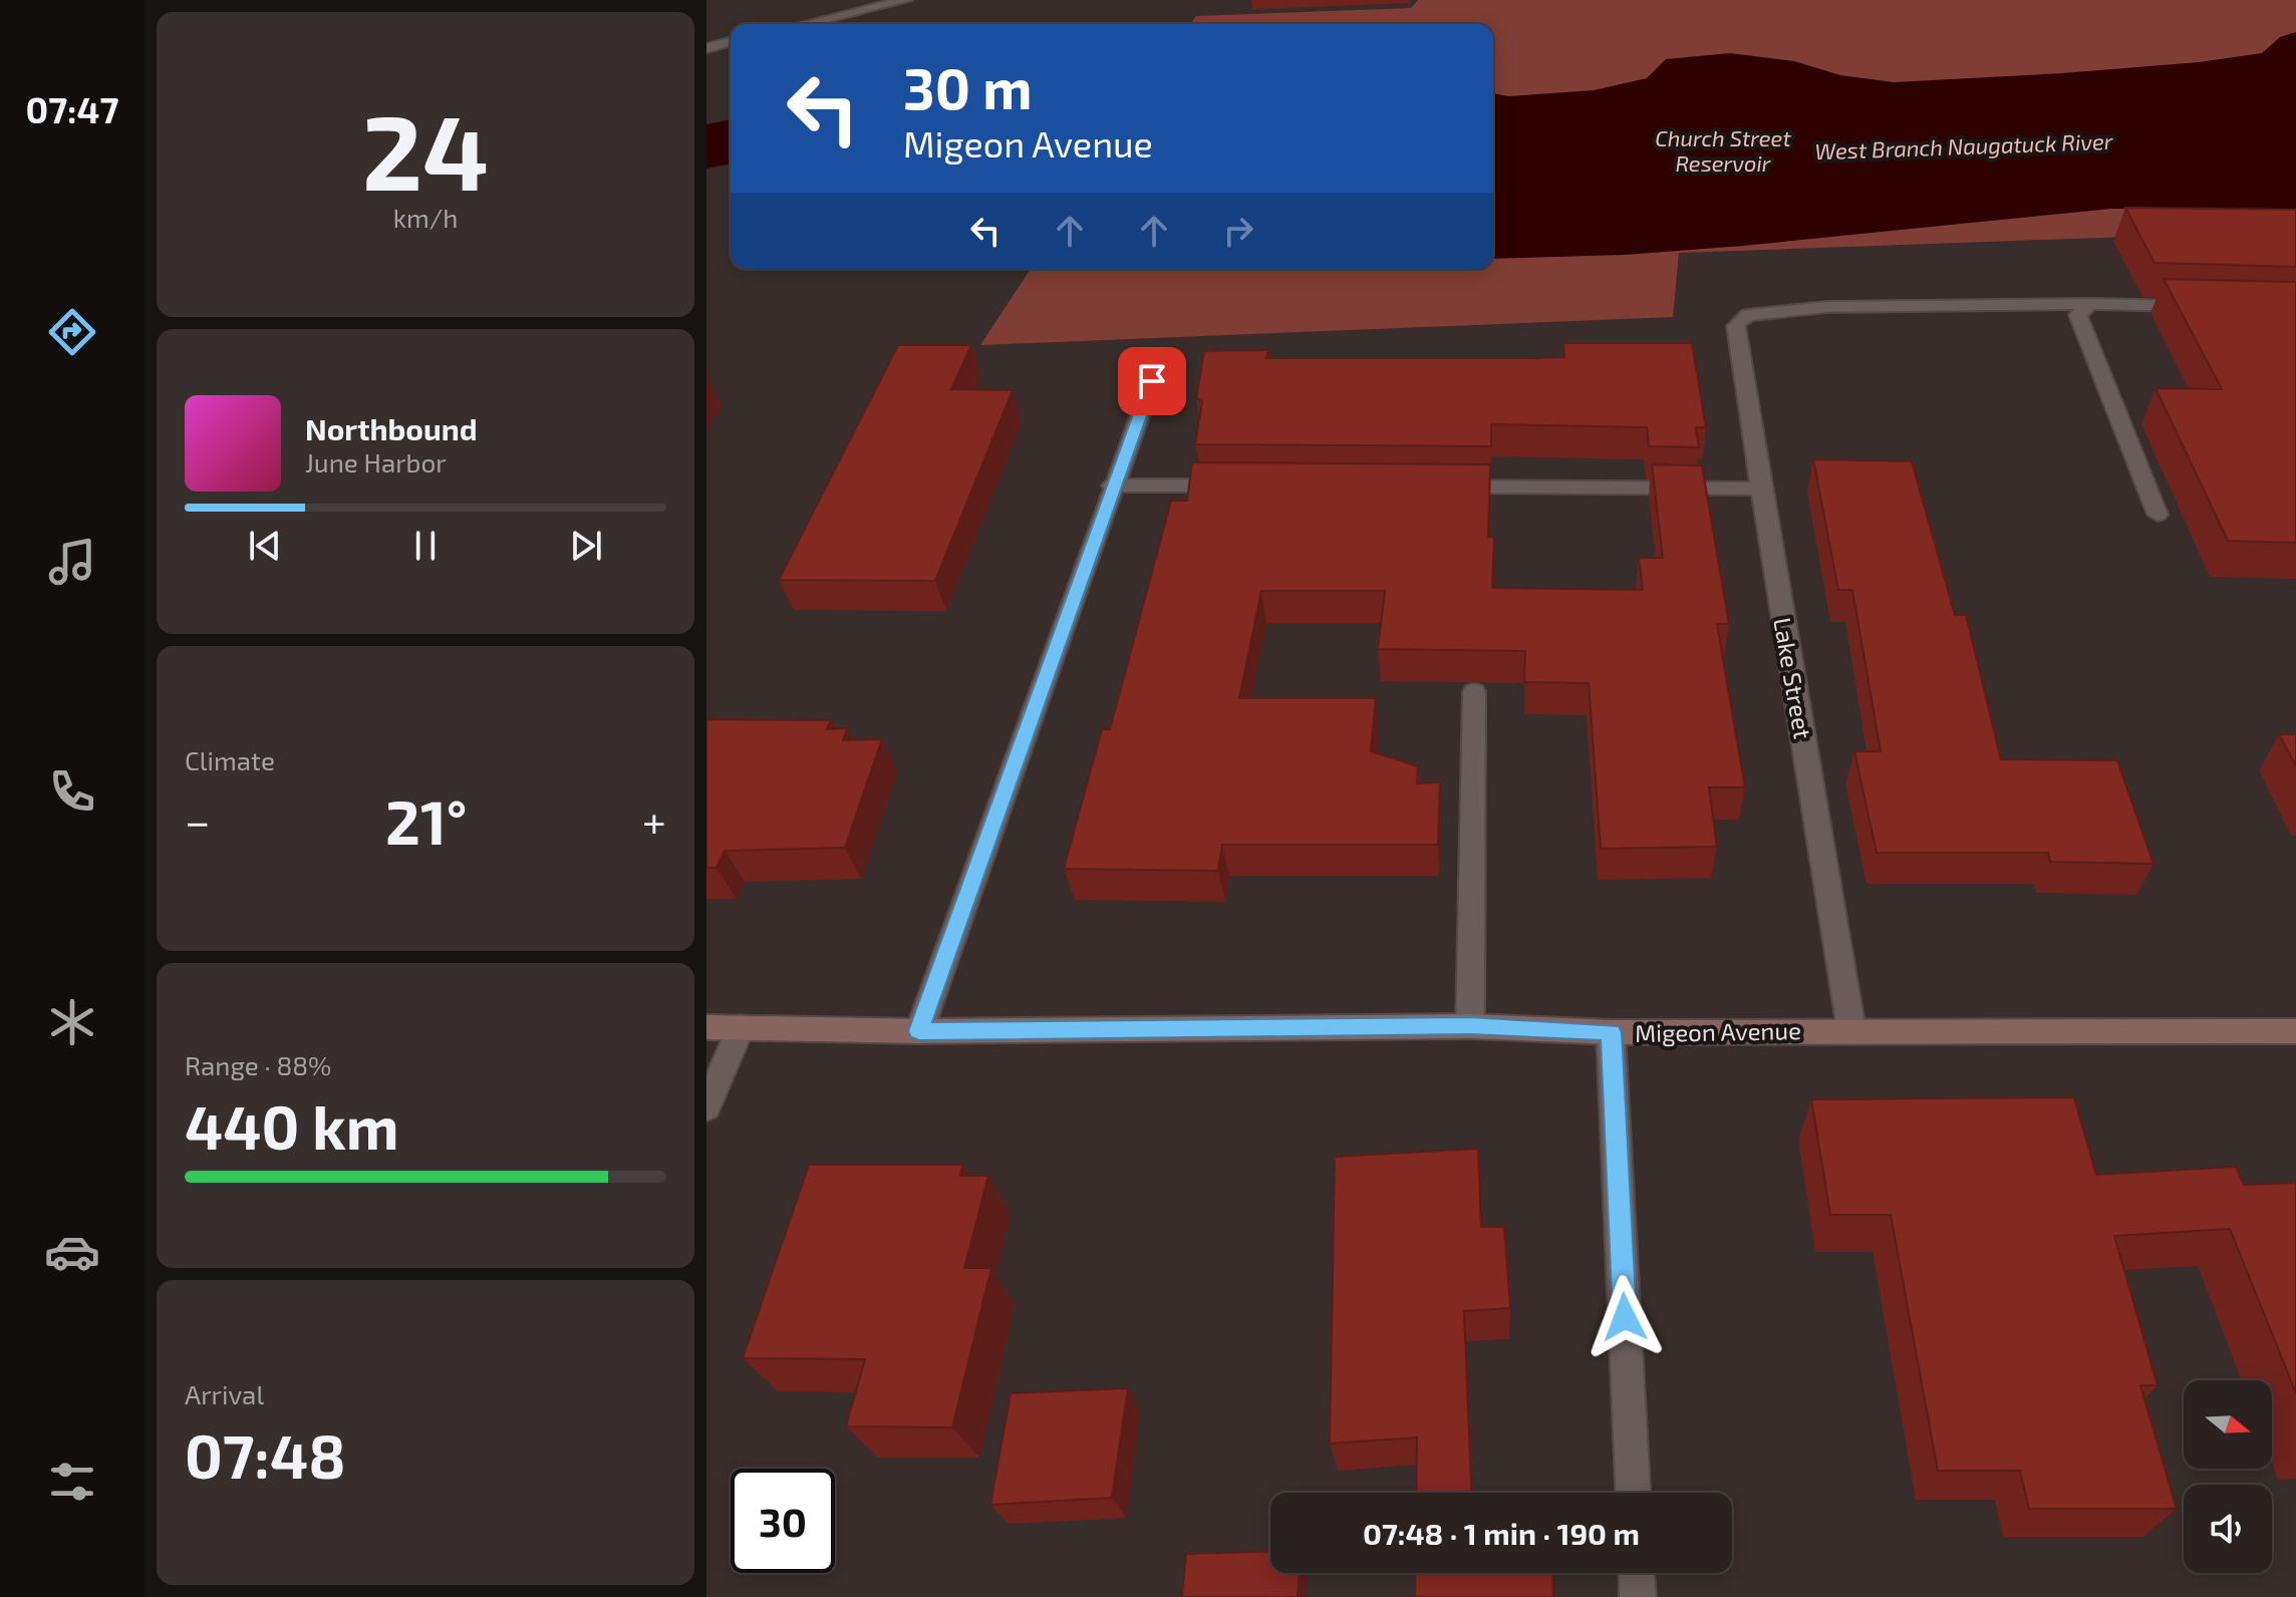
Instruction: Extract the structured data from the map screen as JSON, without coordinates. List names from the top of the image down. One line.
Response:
{"streets":{"main road":["Migeon Avenue"],"street":["Lake Street"]},"crossings":[["Lake Street","Migeon Avenue"]],"water":["Church Street Reservoir","West Branch Naugatuck River"],"north":"right","page":{"tabs":"07:47","tile":[["24","km/h"],"Climate",["Range · 88%","440 km"],["Arrival","07:48"]],"turn":["30 m","Migeon Avenue"],"song":["Northbound","June Harbor"],"heat":["−","21°","+"],"limit":"30","trip":"07:48 · 1 min · 190 m"}}
